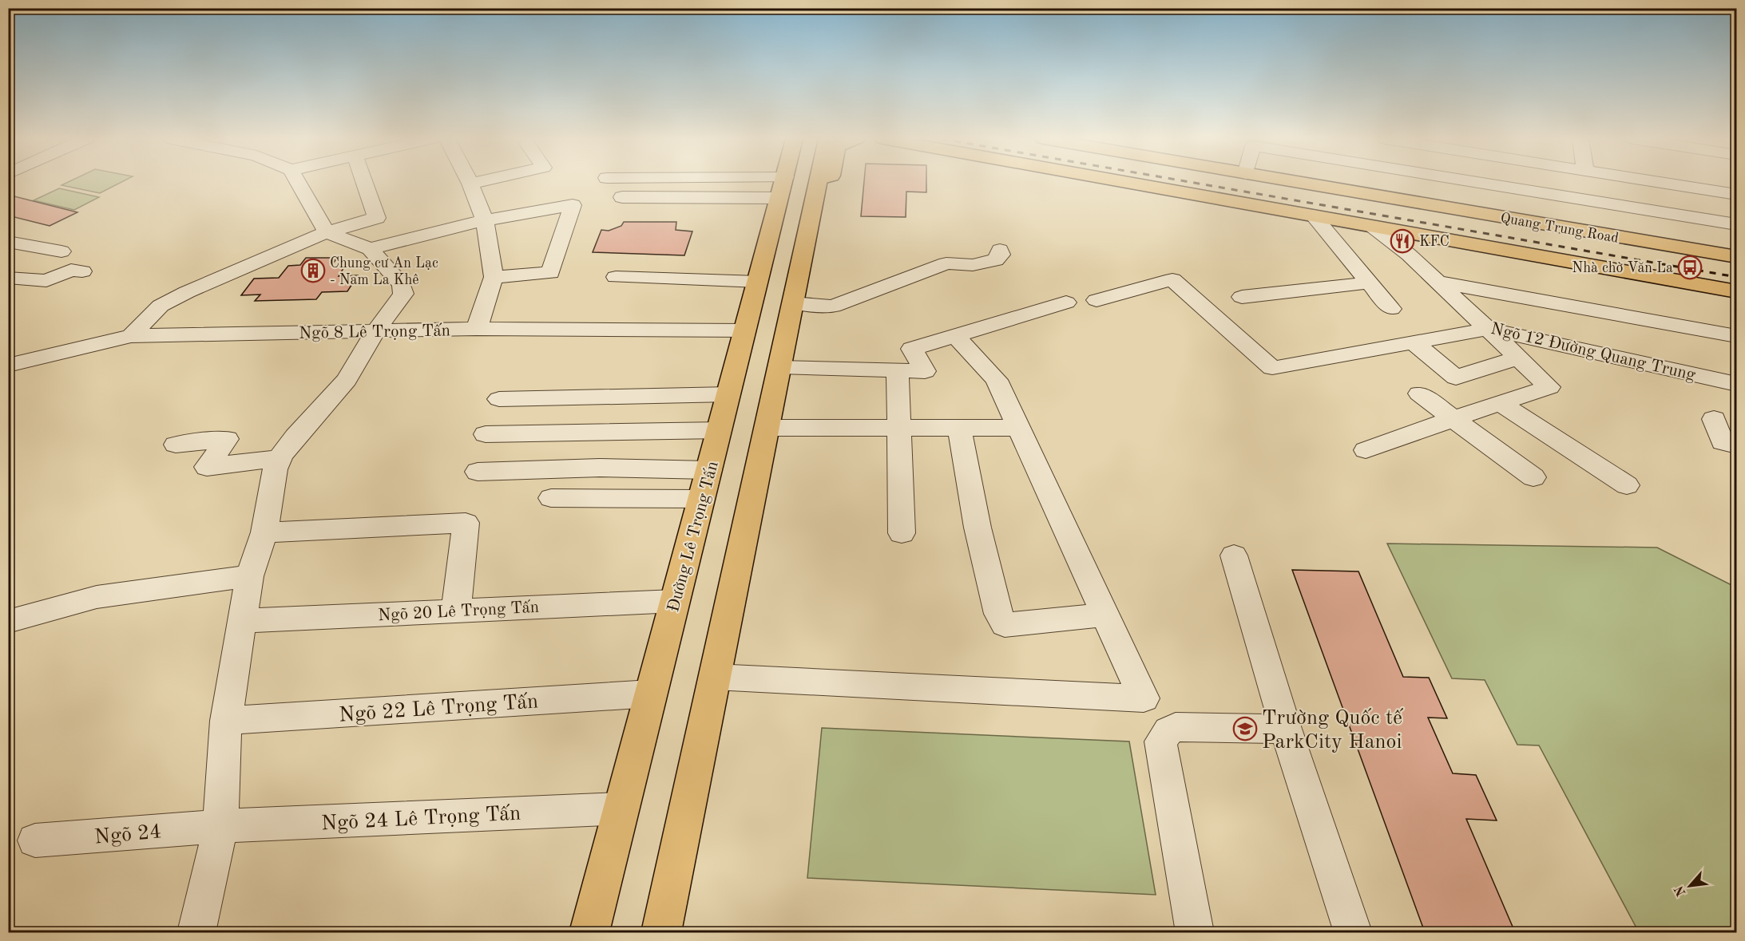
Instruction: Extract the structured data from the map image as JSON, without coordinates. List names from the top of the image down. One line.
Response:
{"streets":{"main road":["Quang Trung Road","Đường Lê Trọng Tấn"],"street":["Ngõ 8 Lê Trọng Tấn","Ngõ 12 Đường Quang Trung","Ngõ 20 Lê Trọng Tấn","Ngõ 22 Lê Trọng Tấn","Ngõ 24 Lê Trọng Tấn","Ngõ 24"]},"crossings":[["Quang Trung Road","Ngõ 12 Đường Quang Trung"],["Ngõ 8 Lê Trọng Tấn","Đường Lê Trọng Tấn"],["Đường Lê Trọng Tấn","Ngõ 20 Lê Trọng Tấn"],["Đường Lê Trọng Tấn","Ngõ 22 Lê Trọng Tấn"],["Đường Lê Trọng Tấn","Ngõ 24 Lê Trọng Tấn"],["Ngõ 24 Lê Trọng Tấn","Ngõ 24"]],"places":{"restaurant":["KFC"],"bus stop":["Nhà chờ Văn La"],"building":["Chung cư An Lạc - Nam La Khê"],"school or university":["Trường Quốc tế ParkCity Hanoi"]},"north":"bottom left"}
